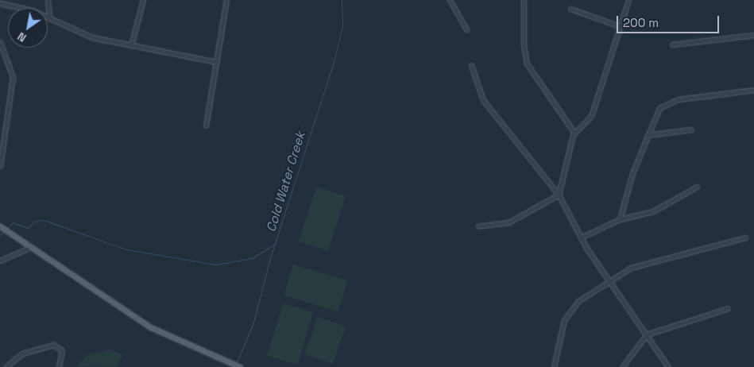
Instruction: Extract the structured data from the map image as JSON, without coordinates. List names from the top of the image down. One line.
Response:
{"water":["Cold Water Creek"],"scale_bar":"200 m","north":"bottom left"}
